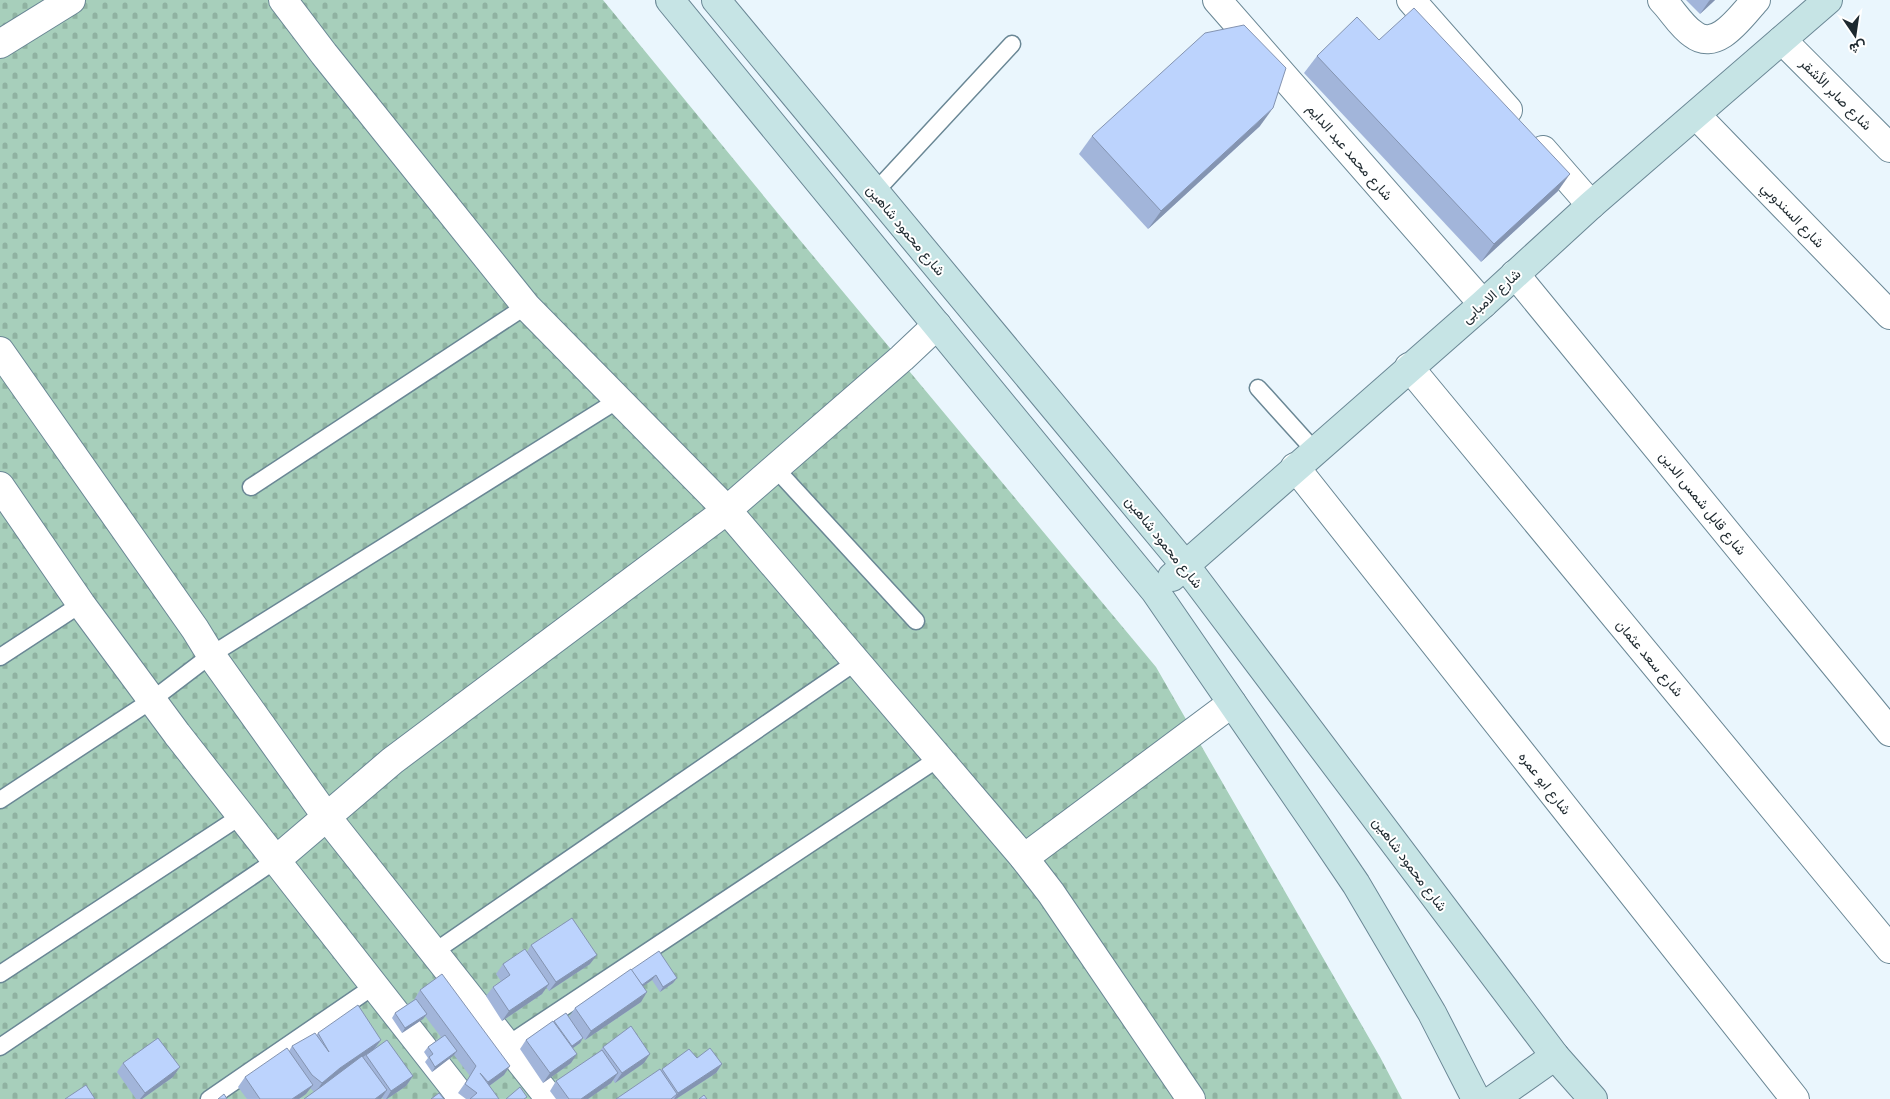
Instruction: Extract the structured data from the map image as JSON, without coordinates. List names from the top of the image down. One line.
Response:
{"streets":{"main road":["شارع محمود شاهين","شارع الامبابى"],"street":["شارع صابر الأشقر","شارع محمد عبد الدايم","شارع السندوبي","شارع قابل شمس الدين","شارع سعد عثمان","شارع ابو عمره"]},"crossings":[["شارع صابر الأشقر","شارع الامبابى"],["شارع محمد عبد الدايم","شارع الامبابى"],["شارع السندوبي","شارع الامبابى"],["شارع محمود شاهين","شارع الامبابى"],["شارع الامبابى","شارع قابل شمس الدين"],["شارع الامبابى","شارع سعد عثمان"],["شارع الامبابى","شارع ابو عمره"]],"north":"bottom"}
